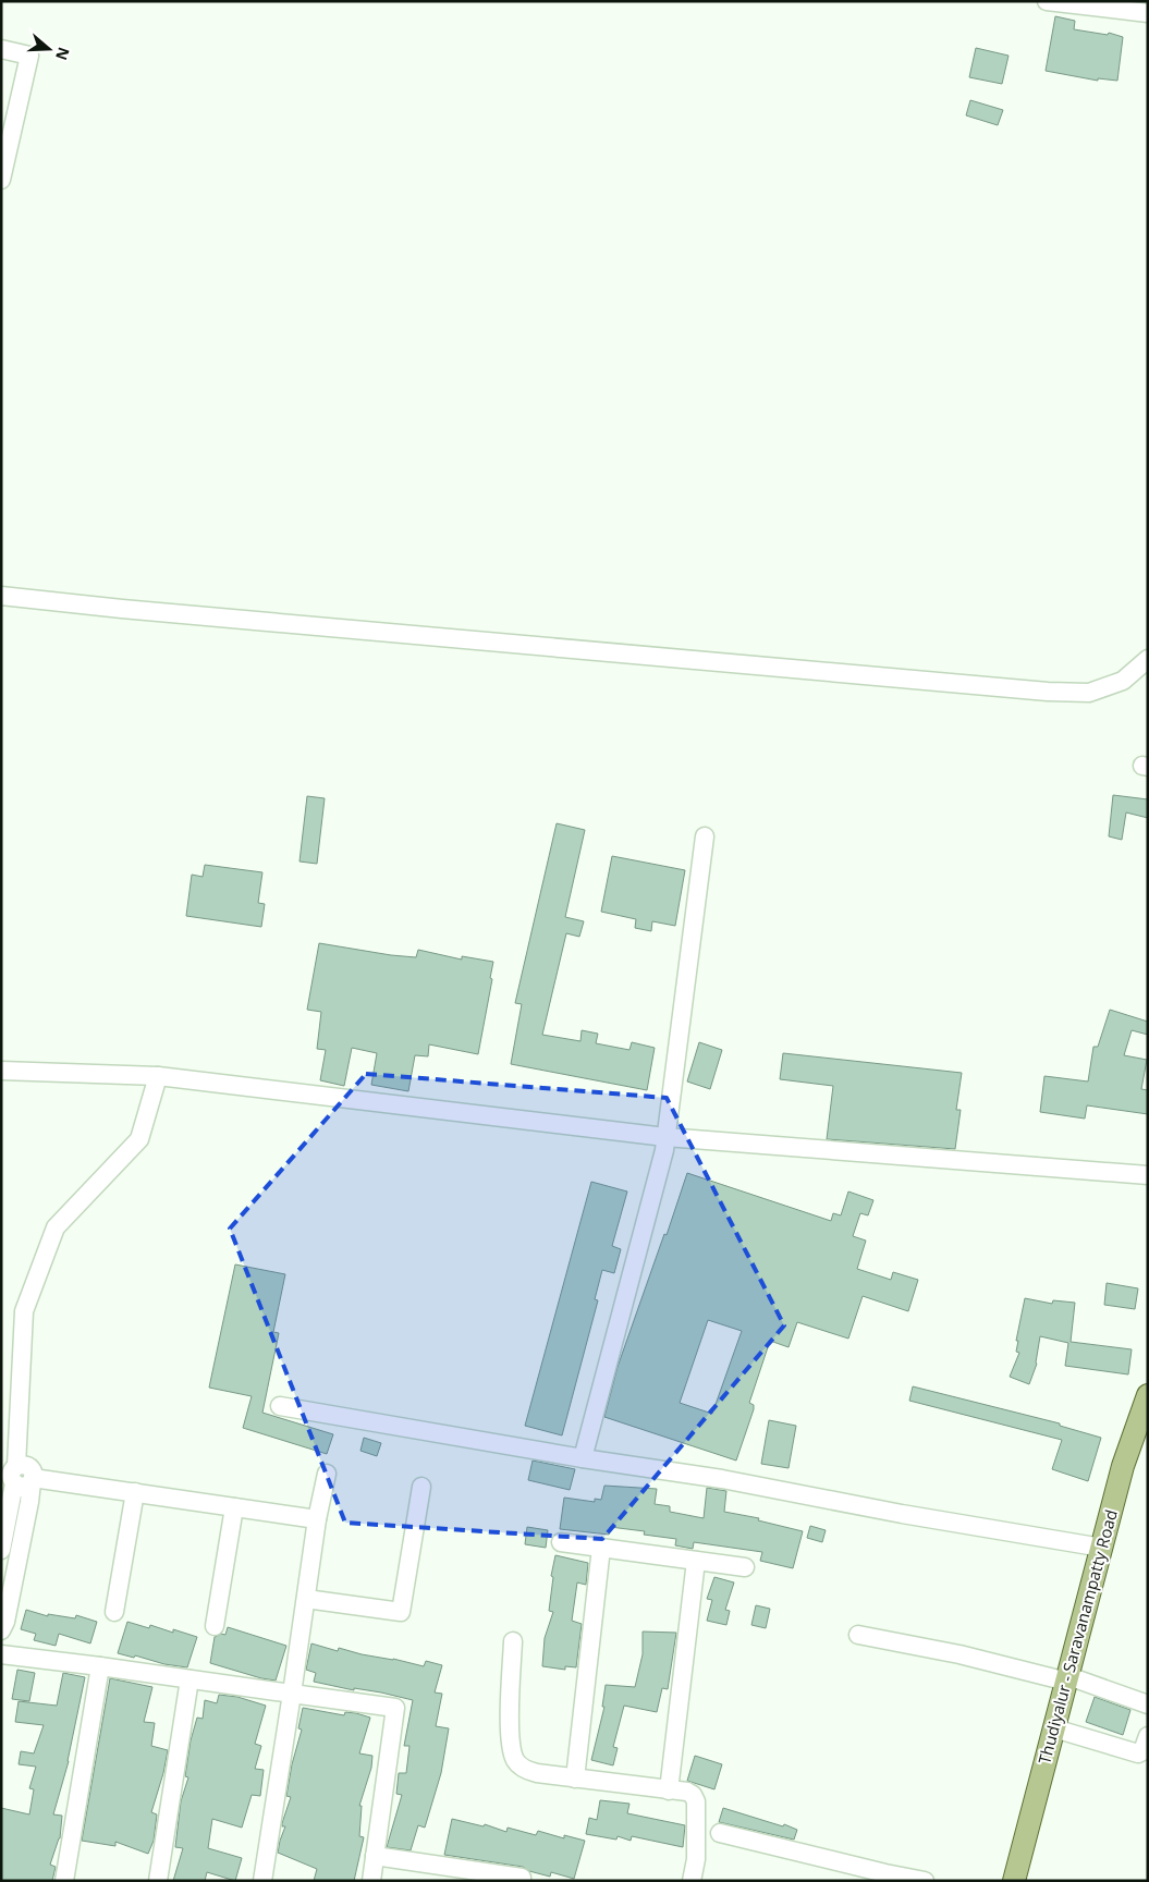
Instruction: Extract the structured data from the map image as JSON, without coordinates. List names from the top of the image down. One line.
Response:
{"streets":{"main road":["Thudiyalur - Saravanampatty Road"]},"north":"right"}
